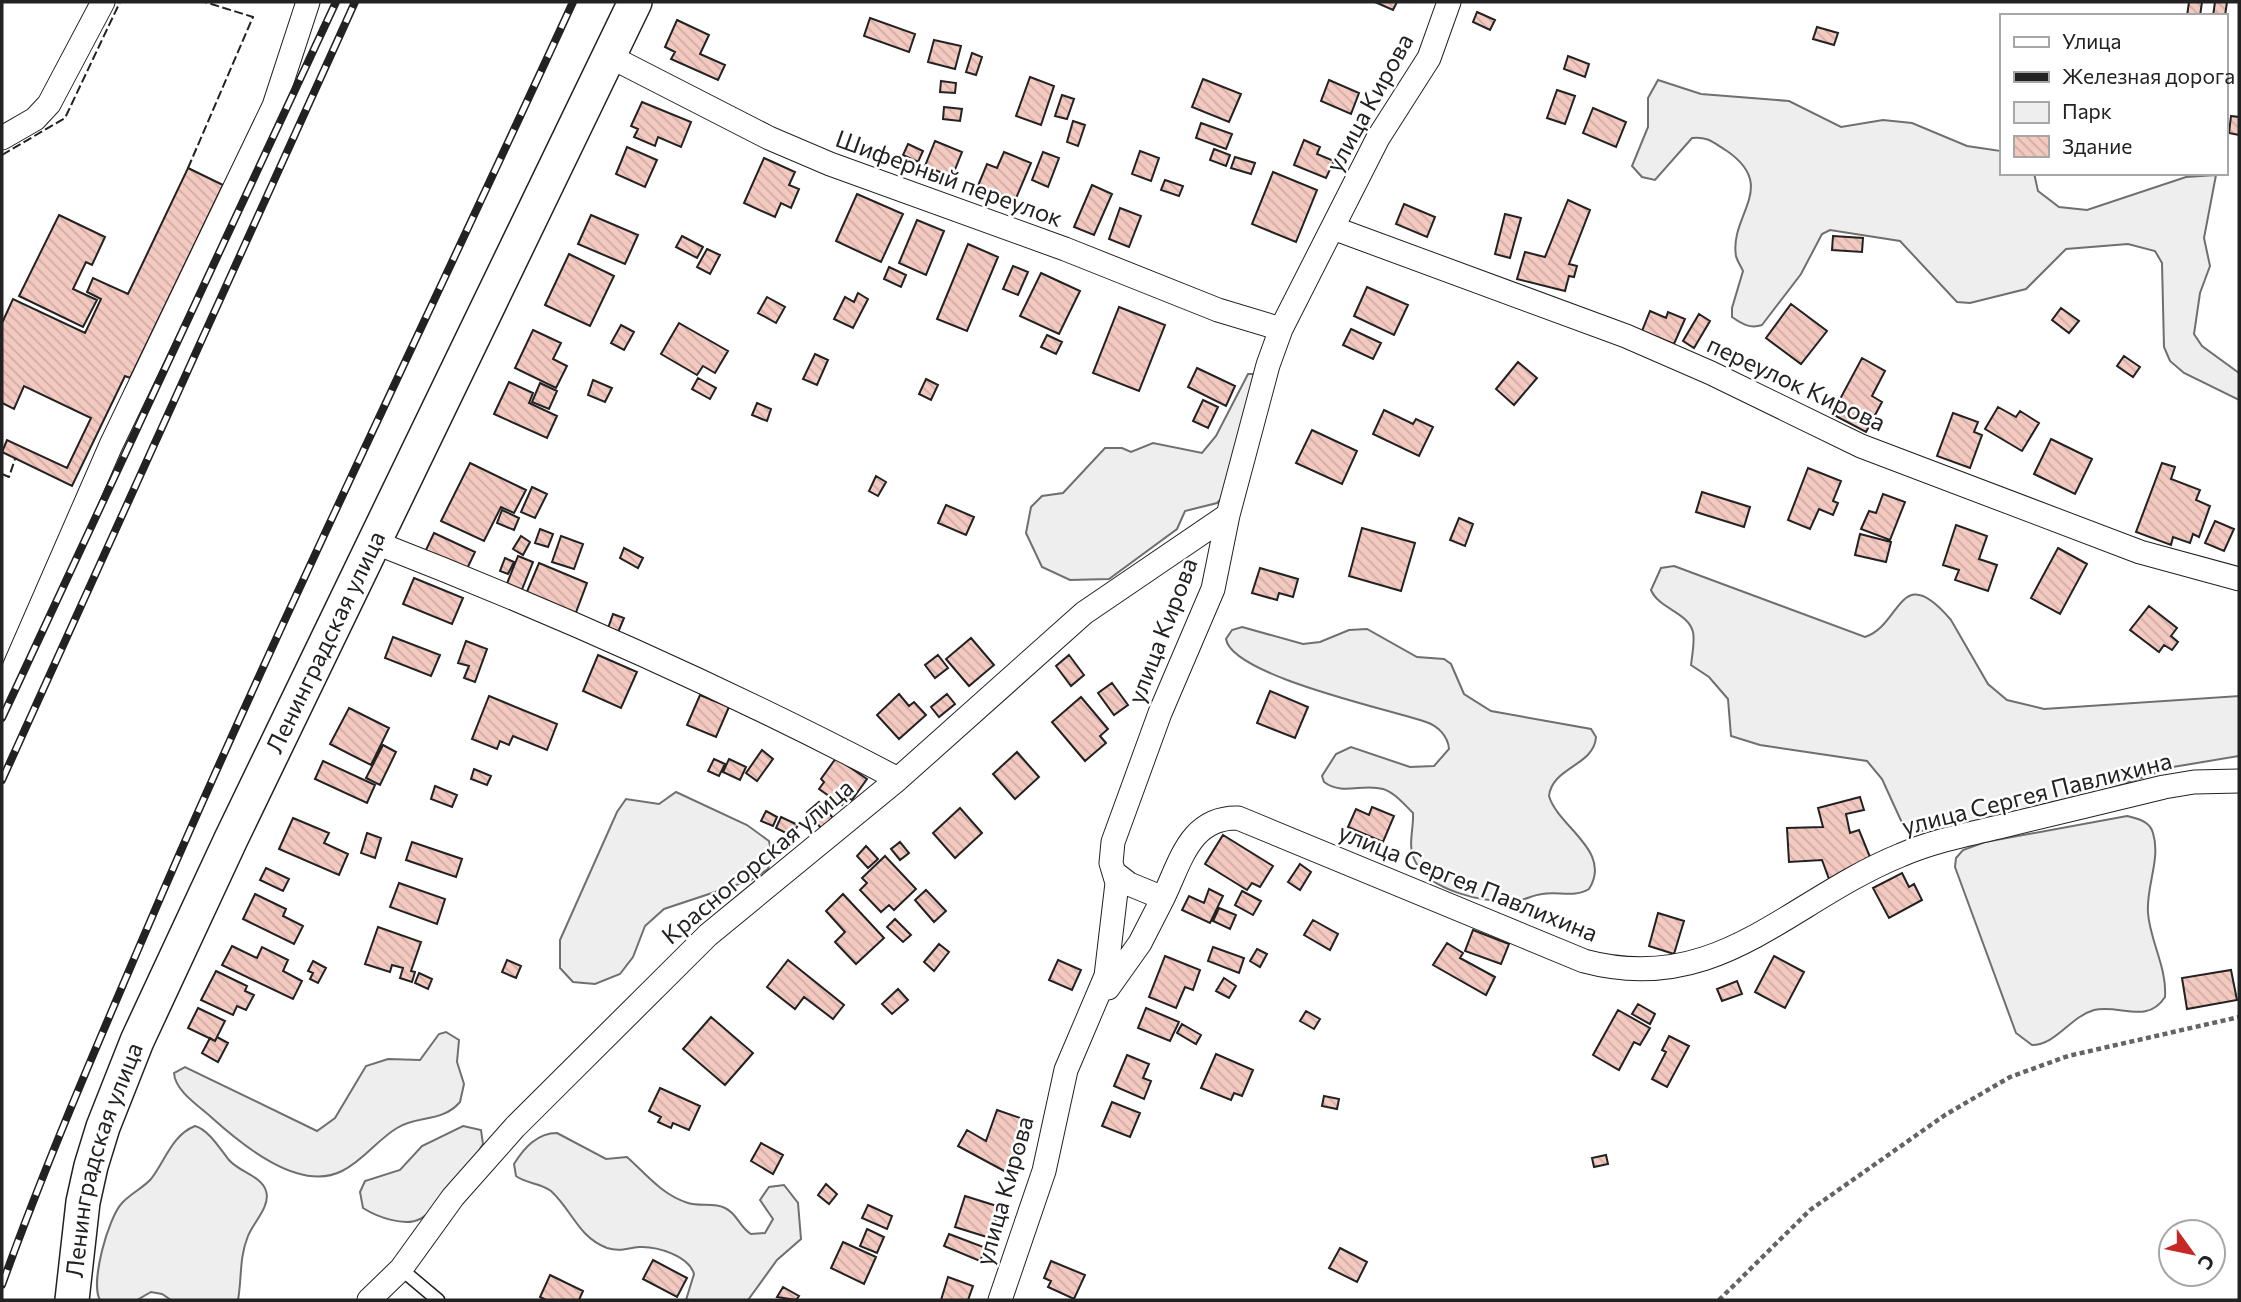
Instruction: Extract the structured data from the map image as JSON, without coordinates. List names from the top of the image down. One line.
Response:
{"streets":{"main road":["Ленинградская улица"],"street":["улица Кирова","Шиферный переулок","переулок Кирова","улица Сергея Павлихина","Красногорская улица"]},"crossings":[["улица Кирова","Шиферный переулок"],["улица Кирова","переулок Кирова"],["улица Кирова","улица Сергея Павлихина"],["улица Кирова","Красногорская улица"],["Шиферный переулок","Ленинградская улица"]],"legend":["Улица","Железная дорога","Парк","Здание"],"north":"bottom right"}
